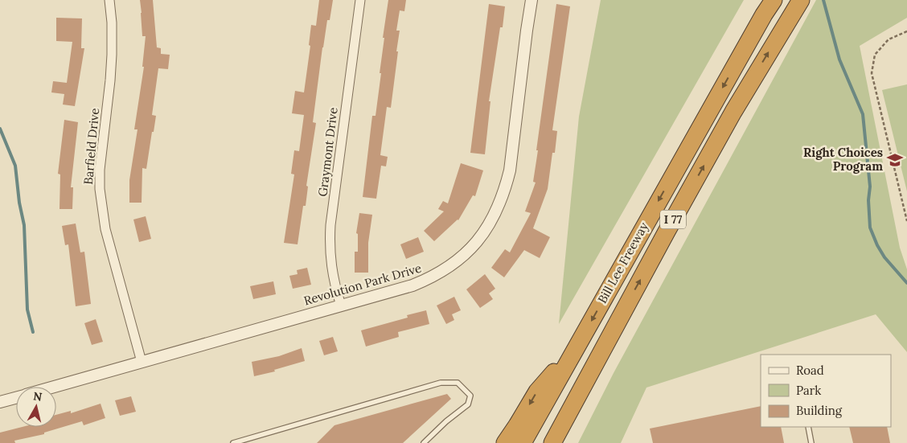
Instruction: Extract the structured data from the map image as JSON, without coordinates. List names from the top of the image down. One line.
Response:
{"streets":{"highway":["I 77","Bill Lee Freeway"],"street":["Barfield Drive","Graymont Drive","Revolution Park Drive"]},"crossings":[["Barfield Drive","Revolution Park Drive"],["Graymont Drive","Revolution Park Drive"]],"places":{"school or university":["Right Choices Program"]},"legend":["Road","Park","Building"],"north":"top"}
